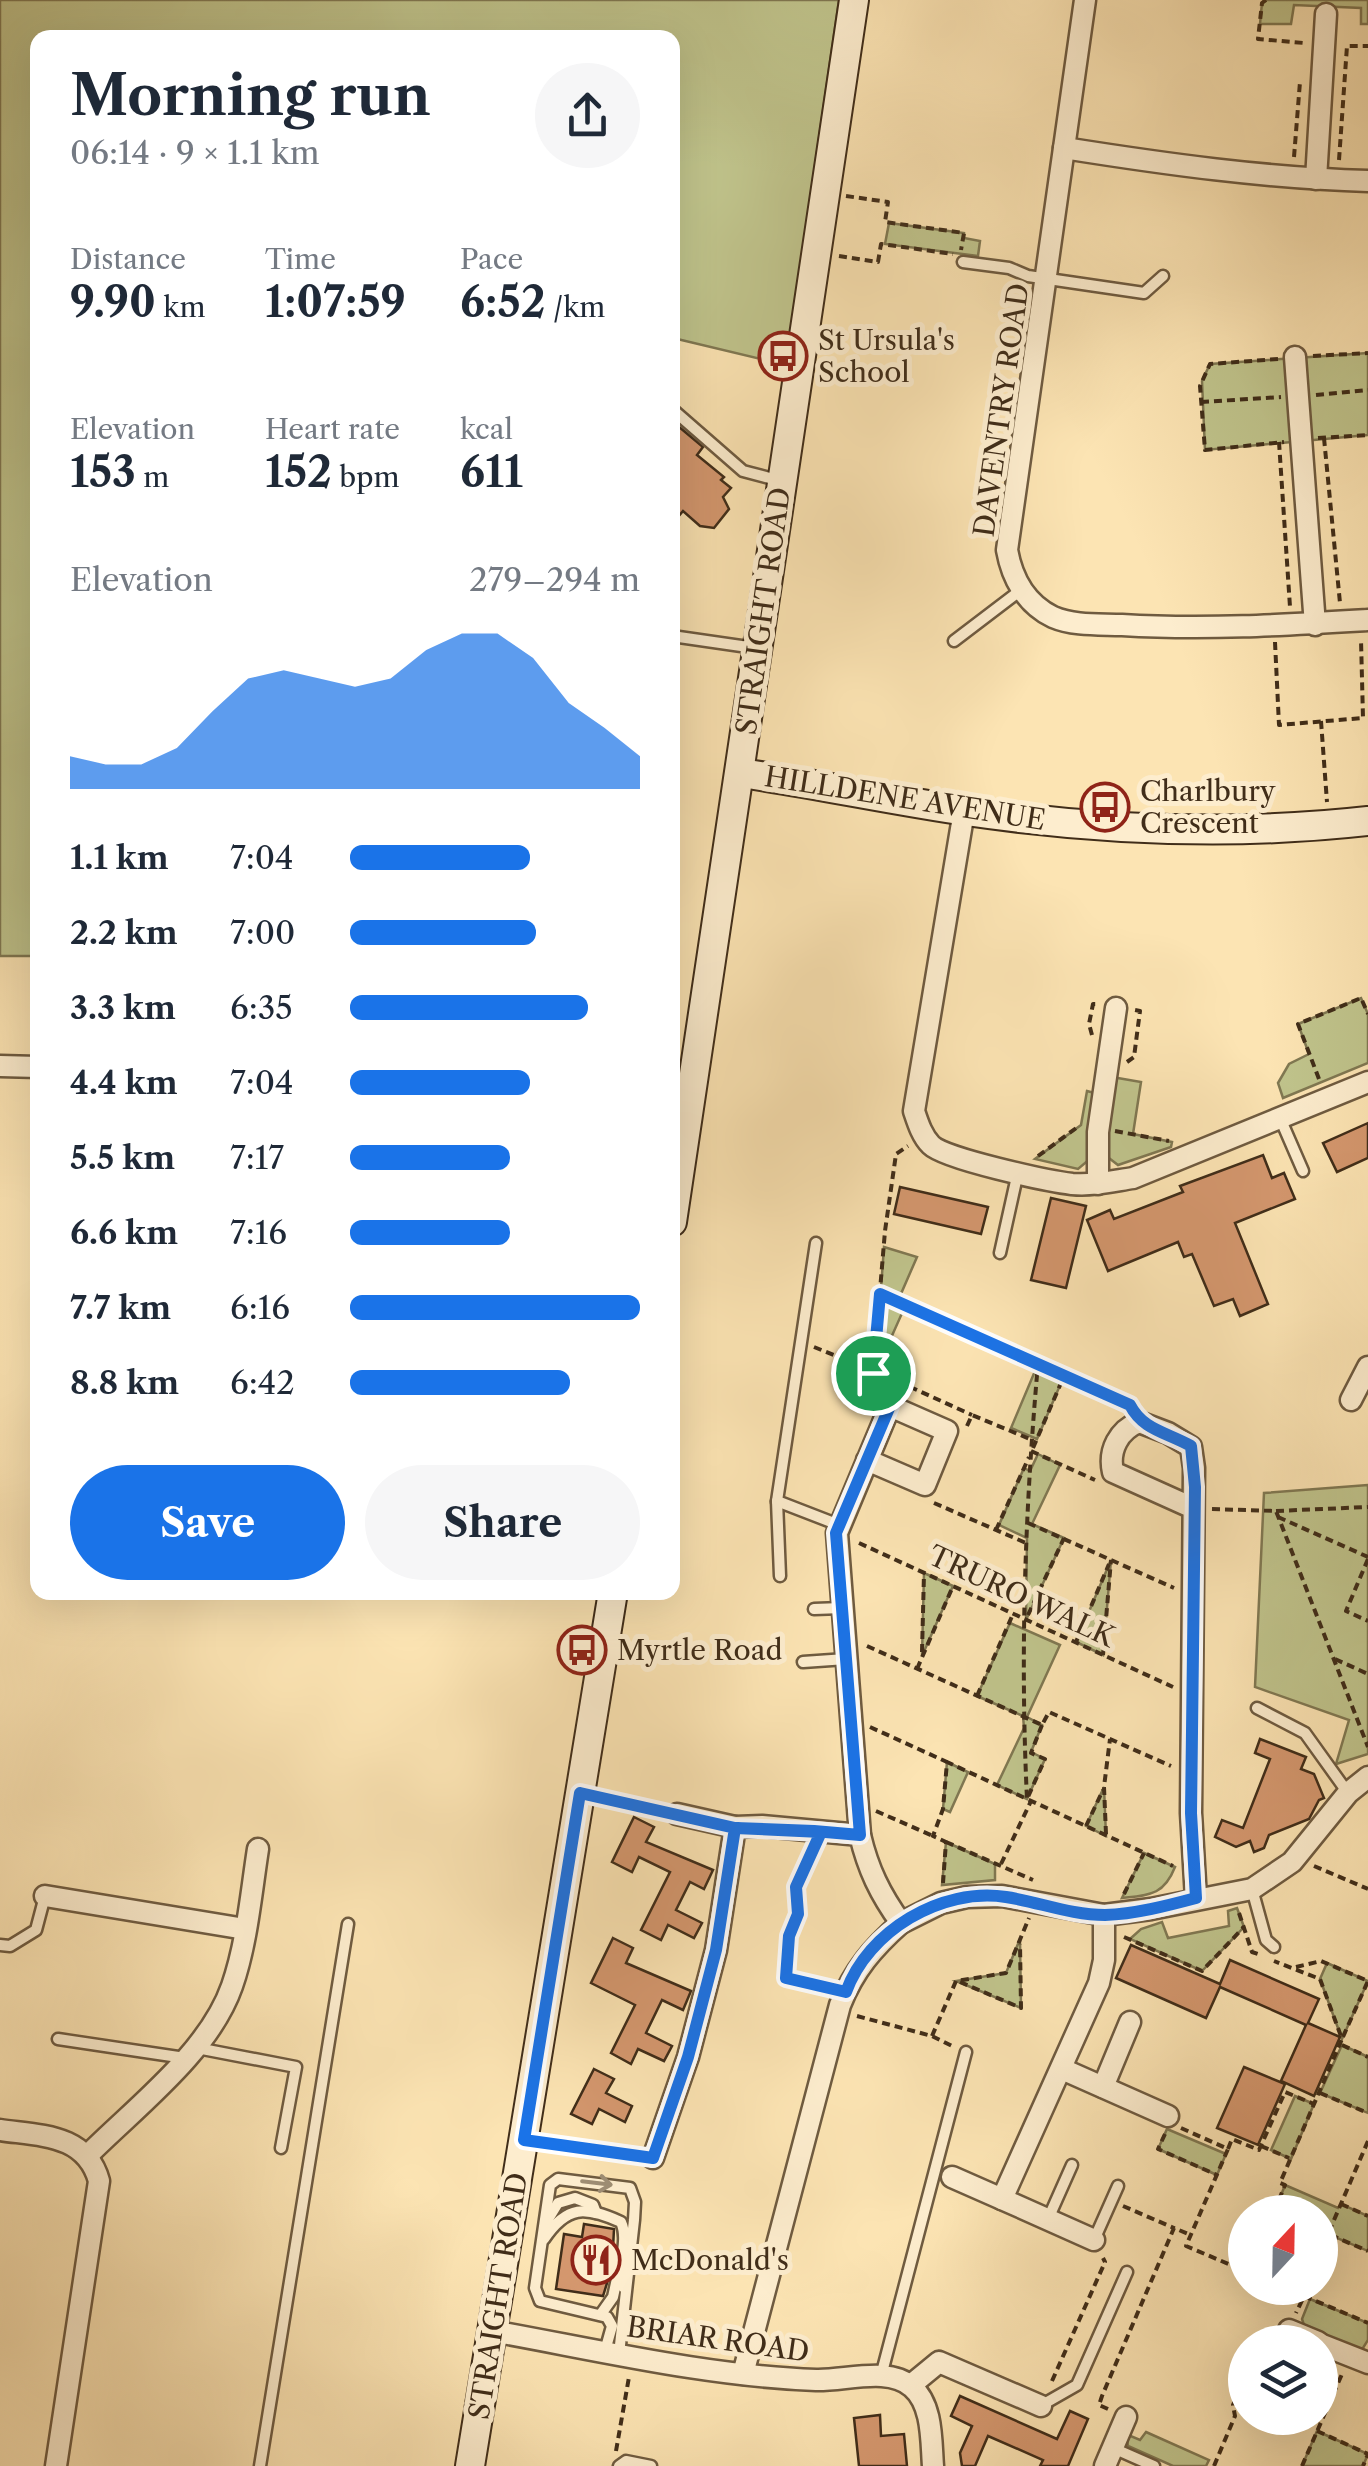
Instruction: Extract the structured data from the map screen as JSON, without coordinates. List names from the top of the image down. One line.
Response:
{"streets":{"street":["DAVENTRY ROAD","STRAIGHT ROAD","HILLDENE AVENUE","BRIAR ROAD"],"path":["TRURO WALK"]},"crossings":[["STRAIGHT ROAD","HILLDENE AVENUE"],["STRAIGHT ROAD","BRIAR ROAD"]],"places":{"bus stop":["St Ursula's School","Charlbury Crescent","Myrtle Road"],"restaurant":["McDonald's"]},"north":"top","page":{"heading":["Morning run","06:14 · 9 × 1.1 km"],"stats":[["Distance","9.90 km"],["Time","1:07:59"],["Pace","6:52 /km"],["Elevation","153 m"],["Heart rate","152 bpm"],["kcal","611"]],"chart":["Elevation","279–294 m"],"list":[{"name":"1.1 km","note":"7:04"},{"name":"2.2 km","note":"7:00"},{"name":"3.3 km","note":"6:35"},{"name":"4.4 km","note":"7:04"},{"name":"5.5 km","note":"7:17"},{"name":"6.6 km","note":"7:16"},{"name":"7.7 km","note":"6:16"},{"name":"8.8 km","note":"6:42"}],"buttons":["Save","Share"]}}
